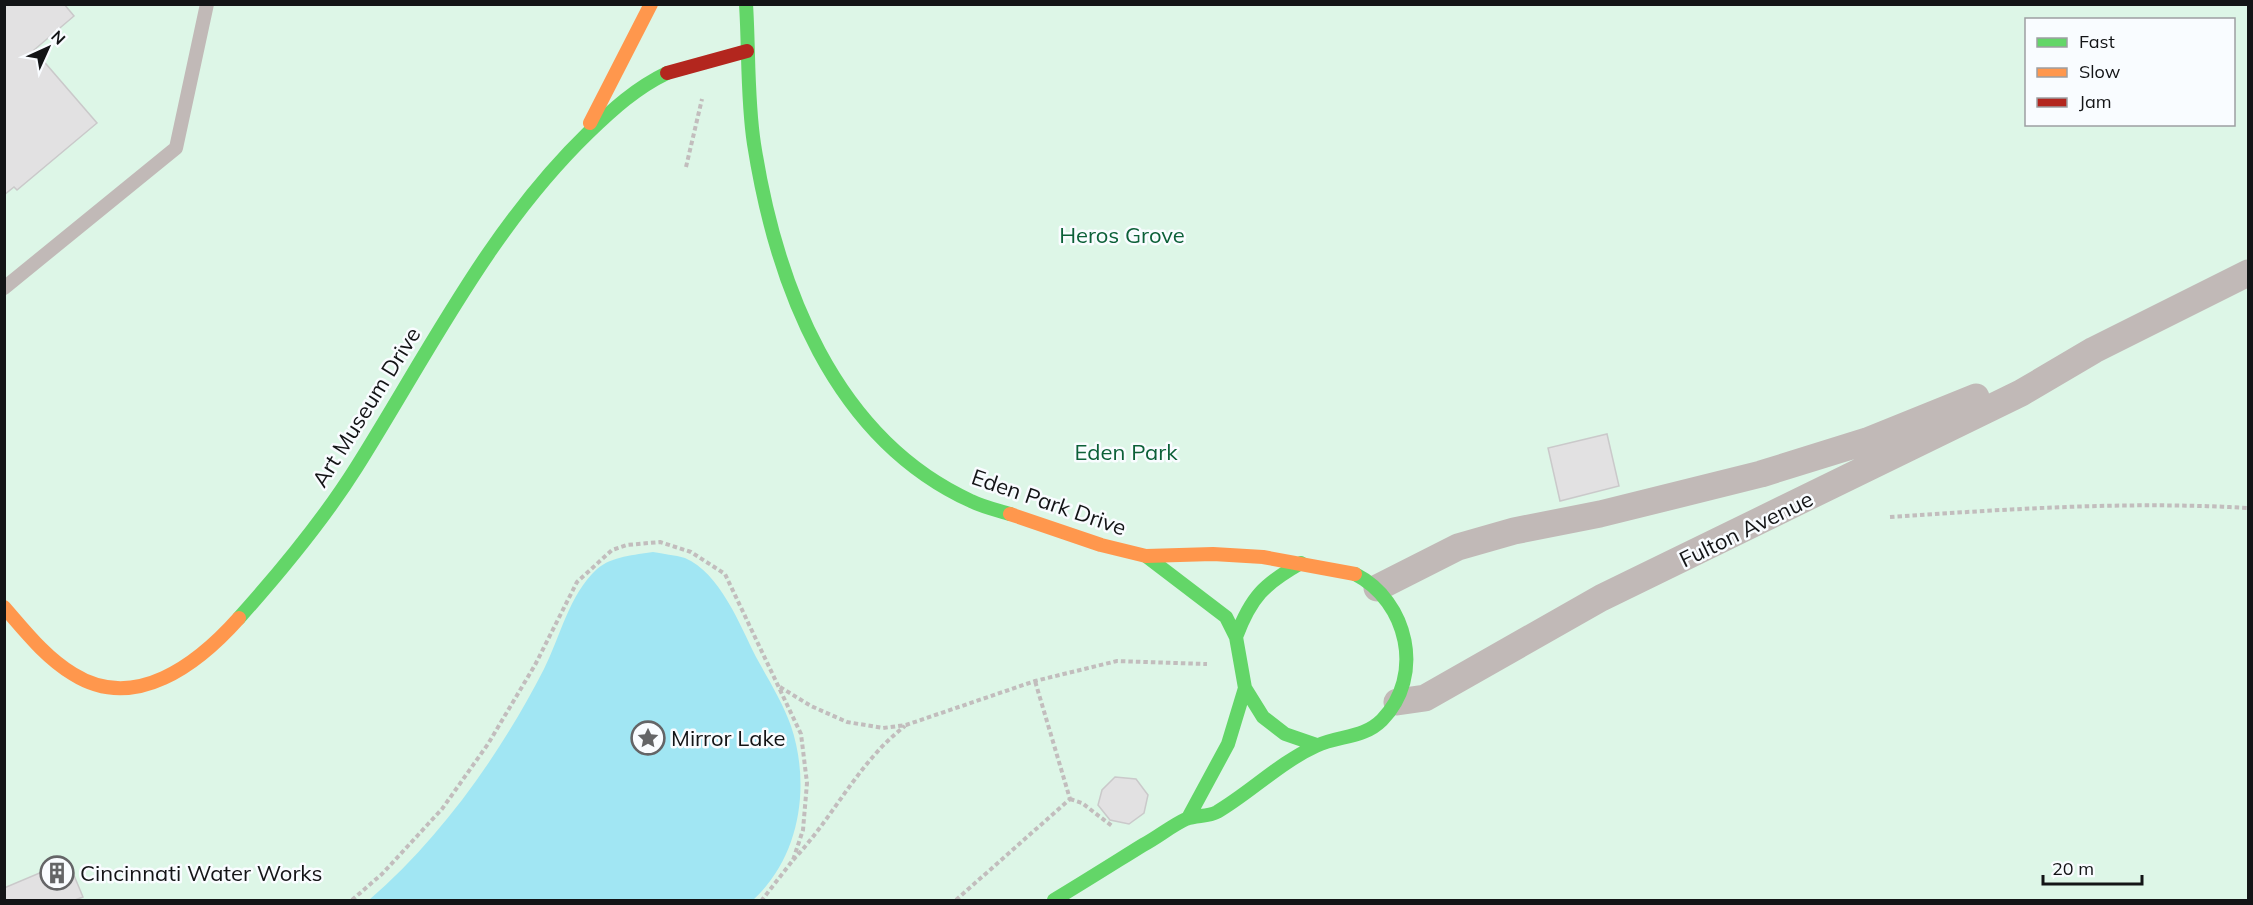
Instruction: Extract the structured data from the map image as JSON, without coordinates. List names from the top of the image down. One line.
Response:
{"streets":{"street":["Art Museum Drive","Eden Park Drive","Fulton Avenue"]},"crossings":[["Art Museum Drive","Eden Park Drive"],["Eden Park Drive","Fulton Avenue"]],"parks":["Heros Grove","Eden Park"],"places":{"place":["Mirror Lake"],"building":["Cincinnati Water Works"]},"legend":["Fast","Slow","Jam"],"scale_bar":"20 m","north":"top right"}
